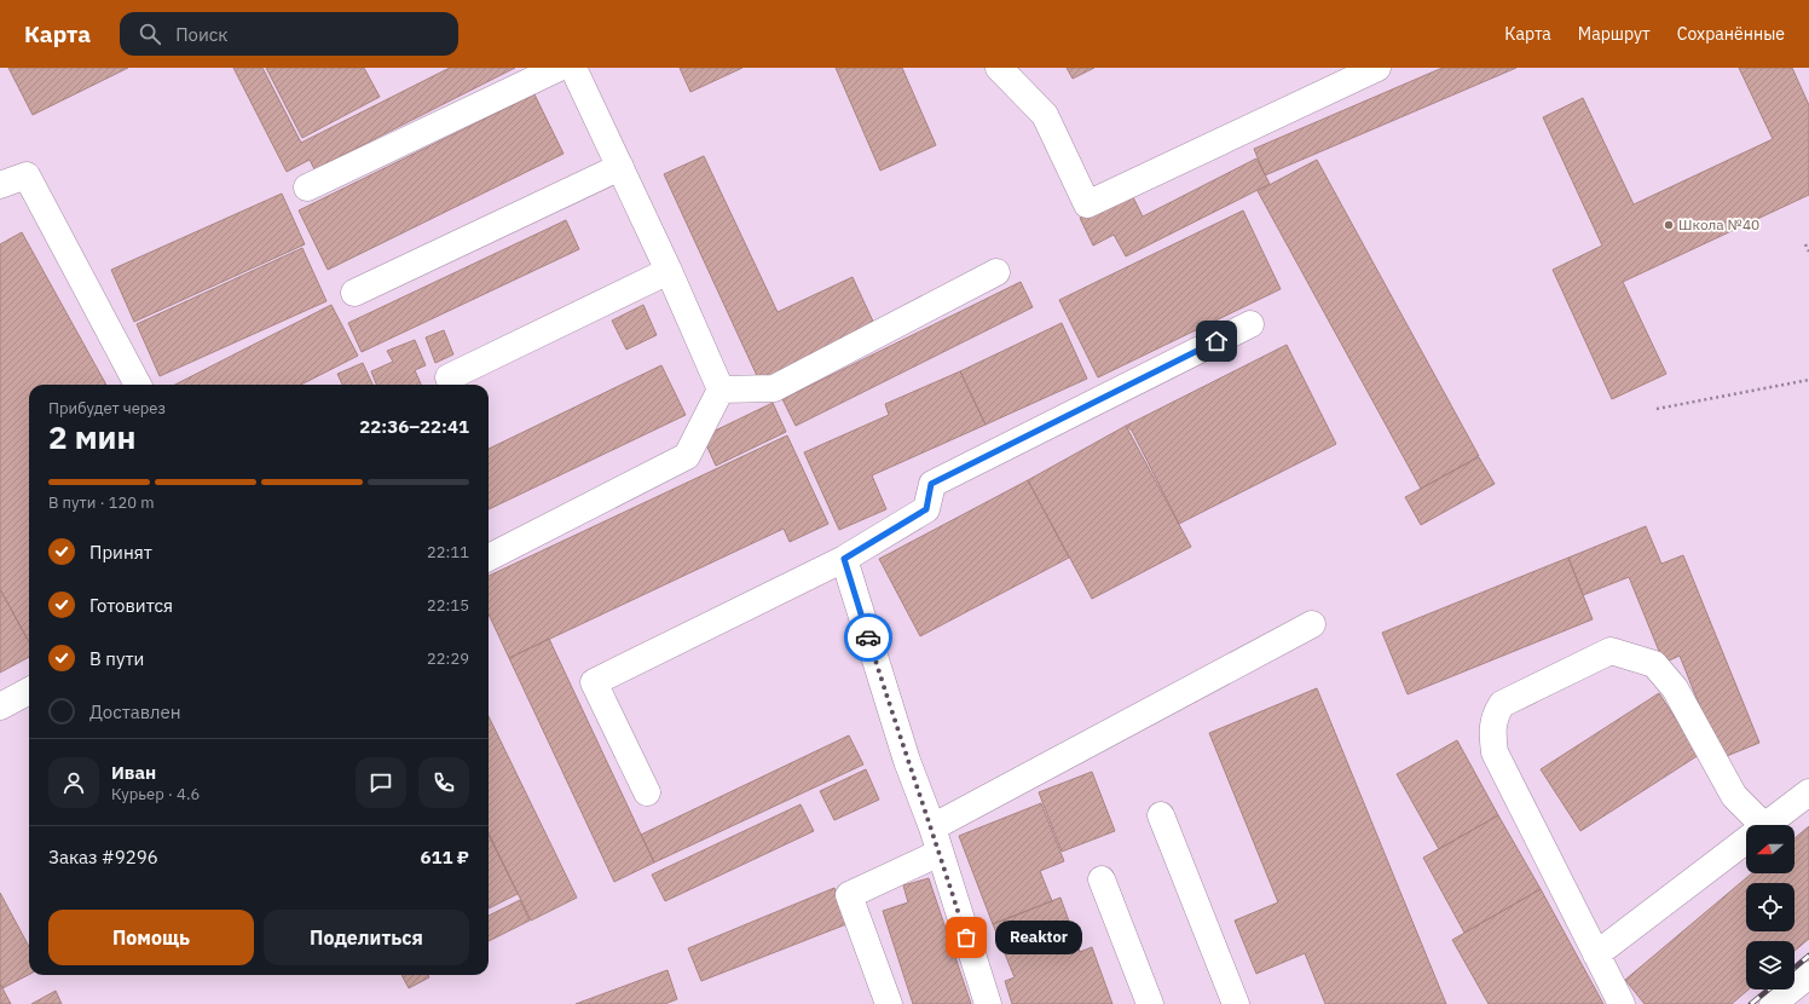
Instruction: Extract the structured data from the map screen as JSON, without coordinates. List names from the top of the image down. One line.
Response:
{"places":["Школа №40","Reaktor"],"north":"left","page":{"header":"Карта","search":"Поиск","nav":["Карта","Маршрут","Сохранённые"],"heading":["2 мин","Прибудет через","22:36–22:41"],"panel":["Иван","Курьер · 4.6","Заказ #9296","611 ₽"],"bar":"В пути · 120 m","list":[["Принят","22:11"],["Готовится","22:15"],["В пути","22:29"],"Доставлен"],"buttons":["Помощь","Поделиться"],"bubble":"Reaktor"}}
